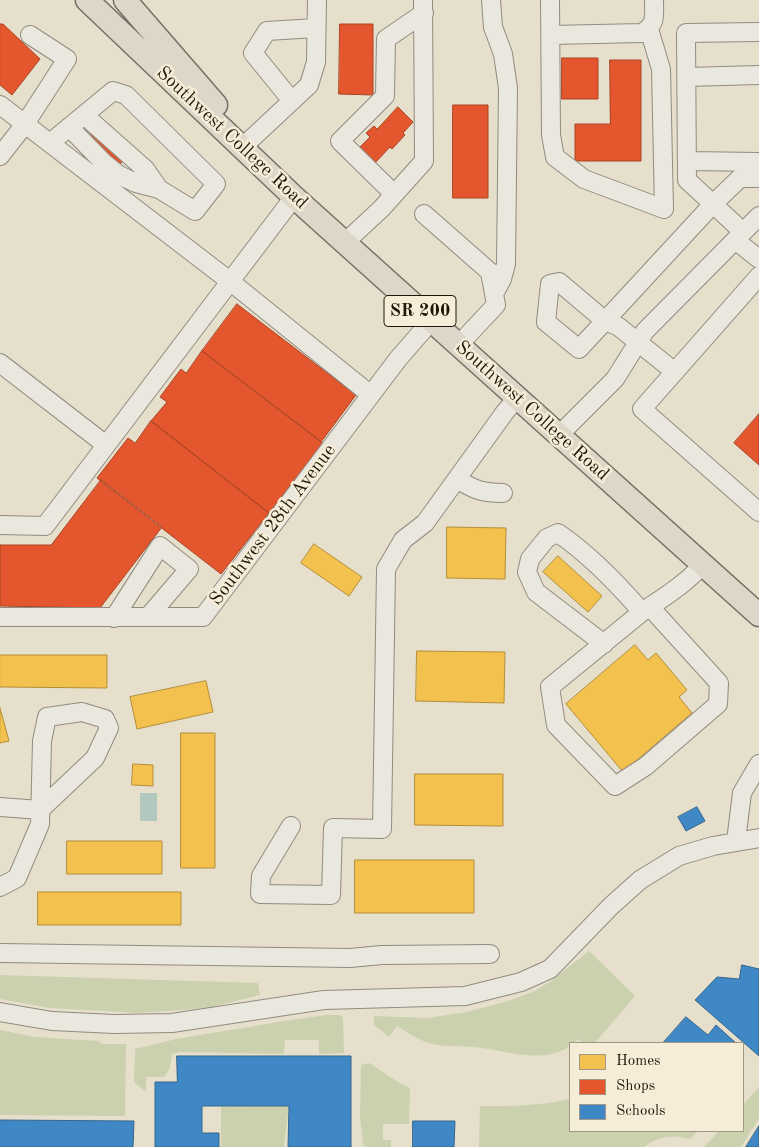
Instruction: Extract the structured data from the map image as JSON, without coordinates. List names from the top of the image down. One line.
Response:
{"streets":{"main road":["Southwest College Road","SR 200"],"street":["Southwest 28th Avenue"]},"crossings":[["Southwest College Road","Southwest 28th Avenue"]],"legend":["Homes","Shops","Schools"]}
